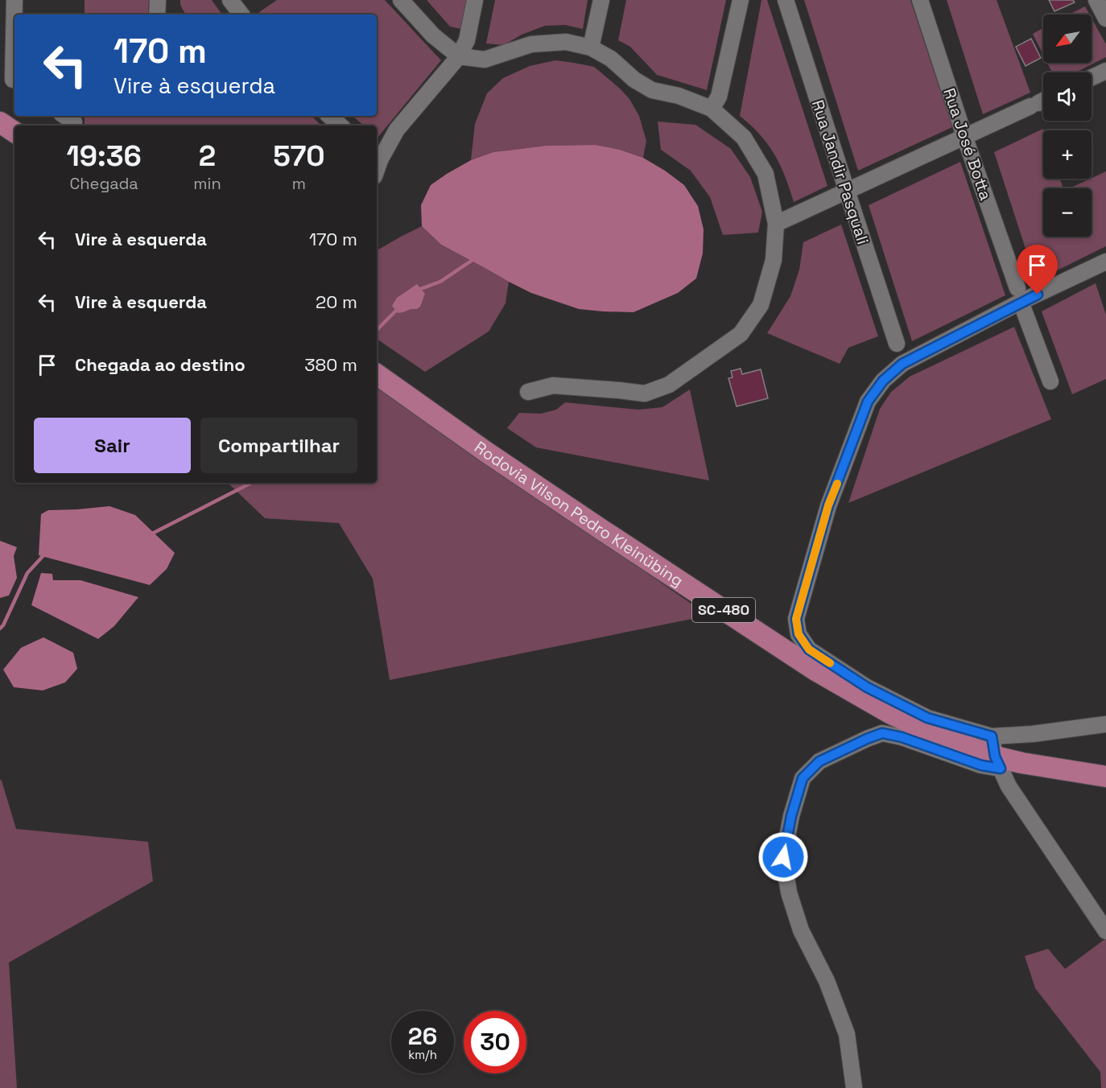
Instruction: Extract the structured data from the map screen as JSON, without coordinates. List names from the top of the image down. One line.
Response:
{"streets":{"main road":["Rodovia Vilson Pedro Kleinübing","SC-480"],"street":["Rua José Botta","Rua Jandir Pasquali"]},"north":"bottom left","page":{"map_buttons":["+","−"],"turn":["170 m","Vire à esquerda"],"eta":["19:36","Chegada","2","min","570","m"],"list":[{"name":"Vire à esquerda","value":"170 m"},{"name":"Vire à esquerda","value":"20 m"},{"name":"Chegada ao destino","value":"380 m"}],"buttons":["Sair","Compartilhar"],"speed":"26 km/h","limit":"30"}}
